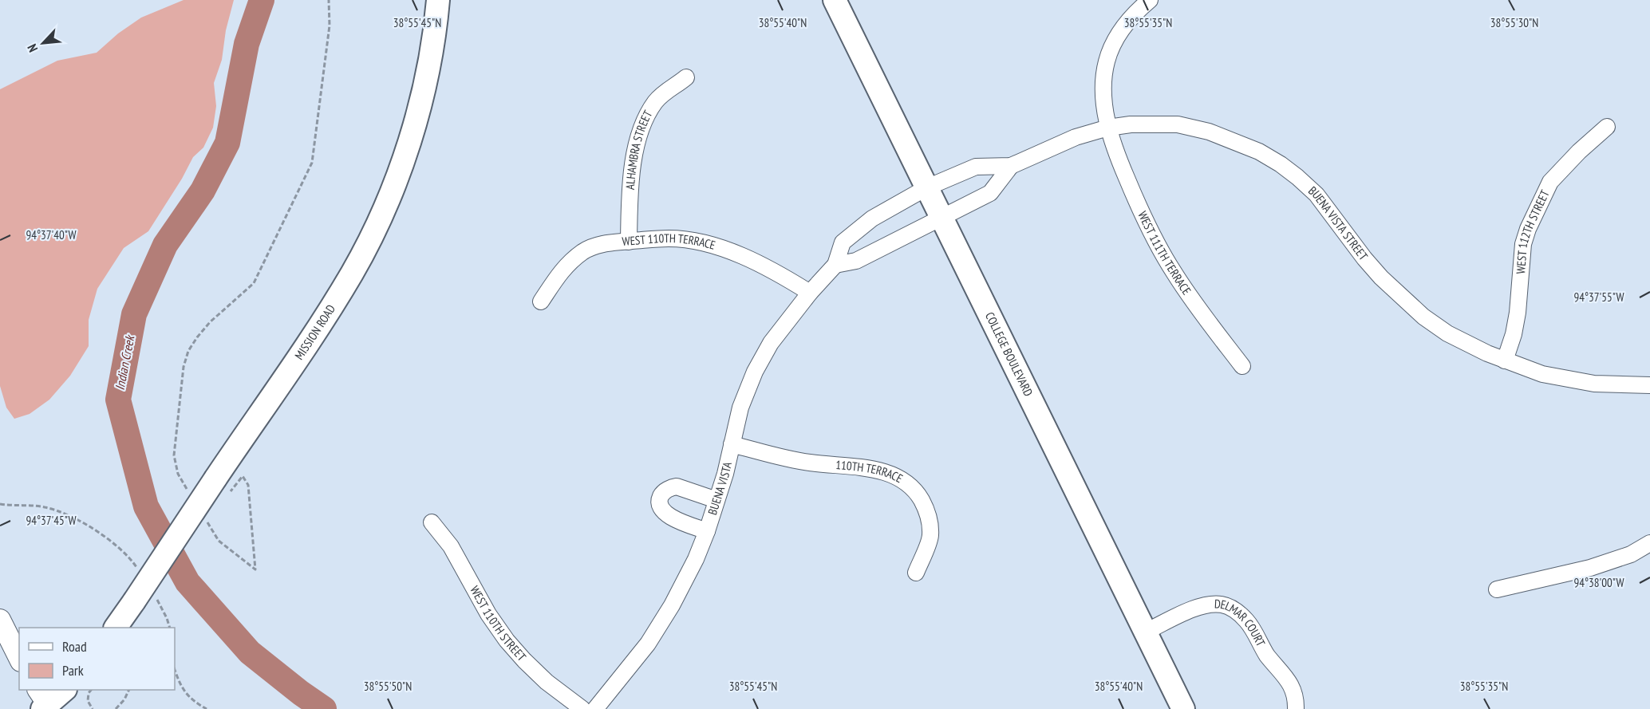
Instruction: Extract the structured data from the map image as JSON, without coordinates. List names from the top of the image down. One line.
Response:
{"streets":{"main road":["MISSION ROAD","COLLEGE BOULEVARD"],"street":["ALHAMBRA STREET","BUENA VISTA STREET","WEST 112TH STREET","WEST 110TH TERRACE","WEST 111TH TERRACE","110TH TERRACE","BUENA VISTA","WEST 110TH STREET","DELMAR COURT"]},"crossings":[["ALHAMBRA STREET","WEST 110TH TERRACE"],["BUENA VISTA STREET","WEST 112TH STREET"],["BUENA VISTA STREET","WEST 111TH TERRACE"],["BUENA VISTA STREET","COLLEGE BOULEVARD"],["BUENA VISTA STREET","BUENA VISTA"],["WEST 110TH TERRACE","BUENA VISTA"],["COLLEGE BOULEVARD","BUENA VISTA"],["COLLEGE BOULEVARD","DELMAR COURT"],["110TH TERRACE","BUENA VISTA"]],"water":["Indian Creek"],"legend":["Road","Park"],"north":"bottom left","coordinates":["38°55'45\"N","38°55'40\"N","38°55'35\"N","38°55'30\"N","94°37'40\"W","94°37'55\"W","94°37'45\"W","94°38'00\"W","38°55'50\"N"]}
